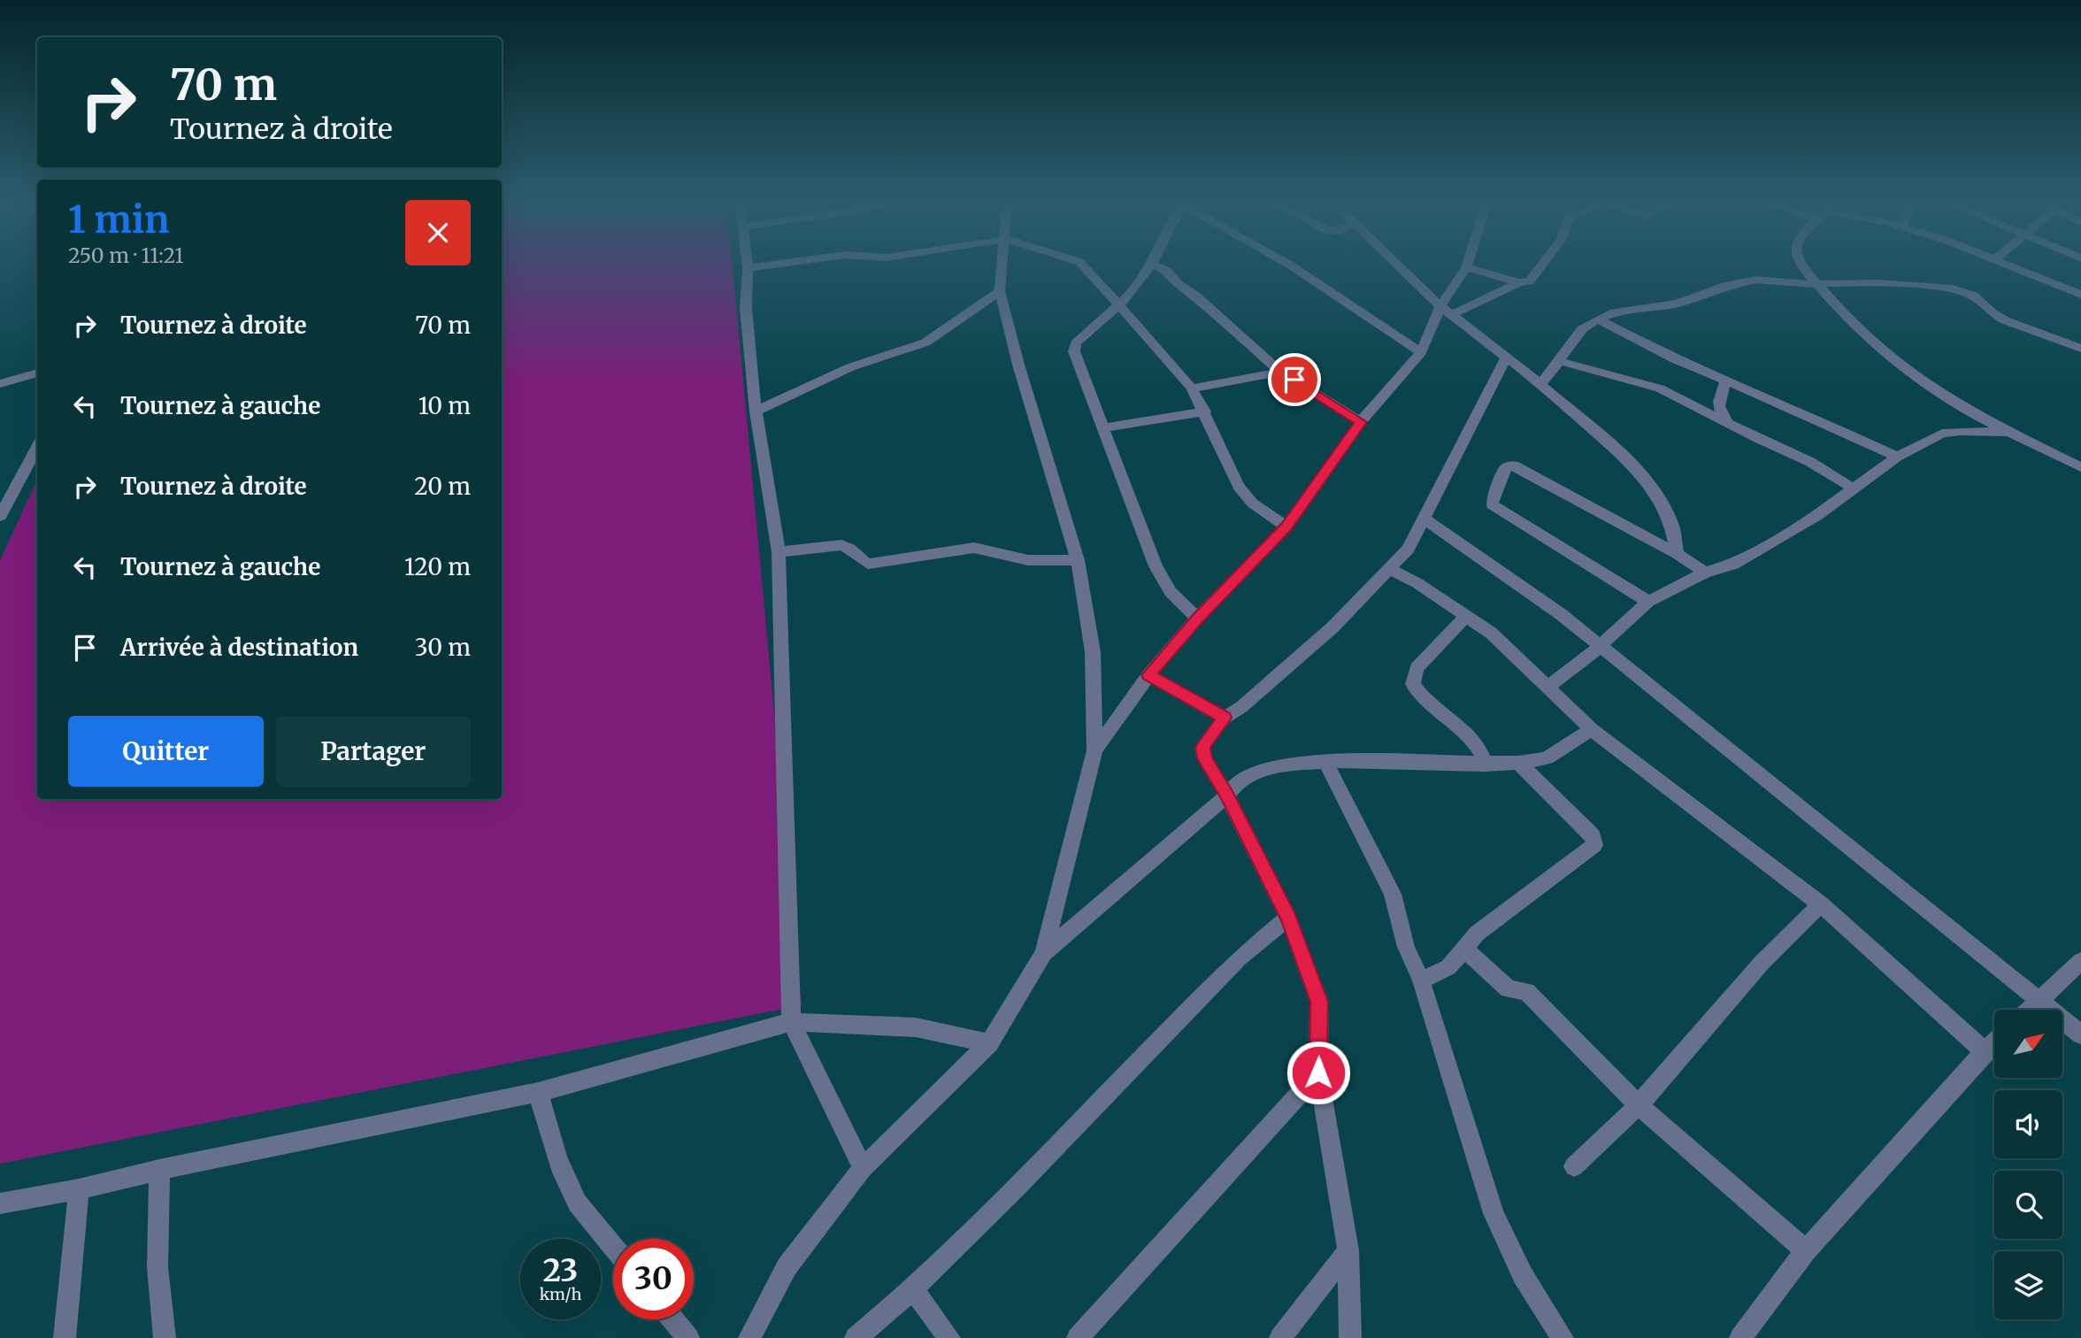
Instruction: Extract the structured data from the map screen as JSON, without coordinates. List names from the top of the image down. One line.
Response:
{"north":"top right","page":{"turn":["70 m","Tournez à droite"],"heading":["1 min","250 m · 11:21"],"list":[{"name":"Tournez à droite","value":"70 m"},{"name":"Tournez à gauche","value":"10 m"},{"name":"Tournez à droite","value":"20 m"},{"name":"Tournez à gauche","value":"120 m"},{"name":"Arrivée à destination","value":"30 m"}],"buttons":["Quitter","Partager"],"speed":"23 km/h","limit":"30"}}
